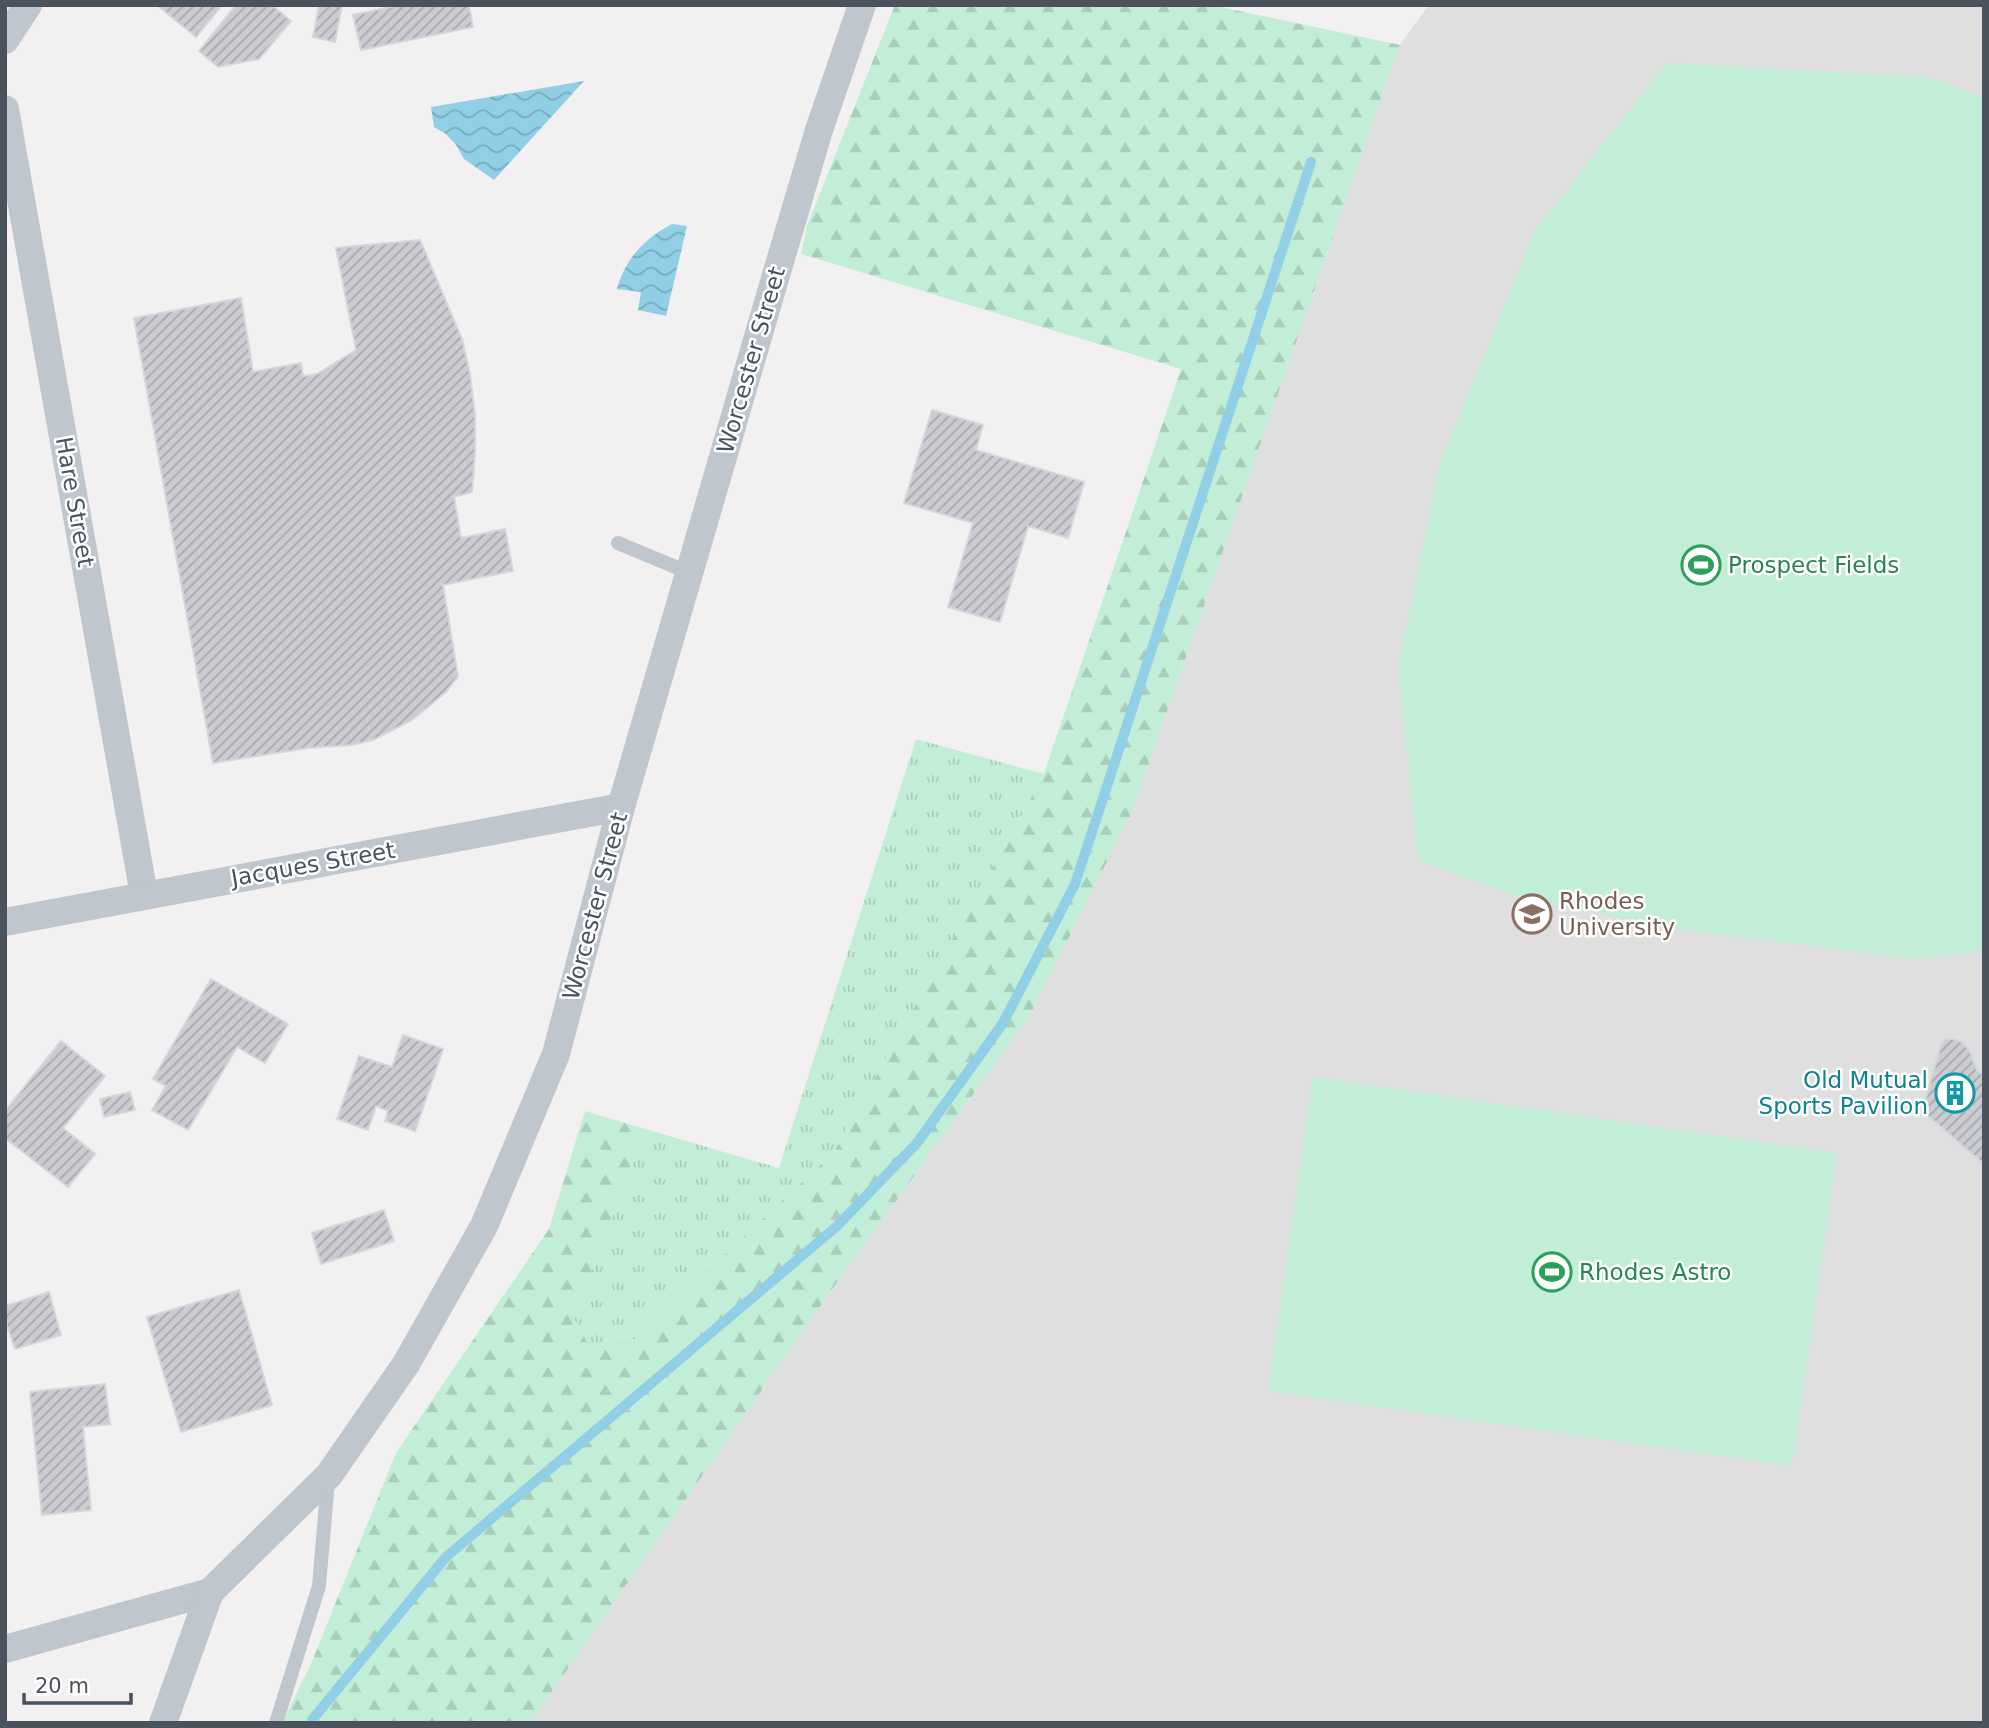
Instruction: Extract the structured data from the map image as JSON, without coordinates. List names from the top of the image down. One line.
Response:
{"streets":{"street":["Worcester Street","Hare Street","Jacques Street"]},"crossings":[["Worcester Street","Jacques Street"],["Hare Street","Jacques Street"]],"places":{"sports":["Prospect Fields","Rhodes Astro"],"school or university":["Rhodes University"],"building":["Old Mutual Sports Pavilion"]},"scale_bar":"20 m"}
